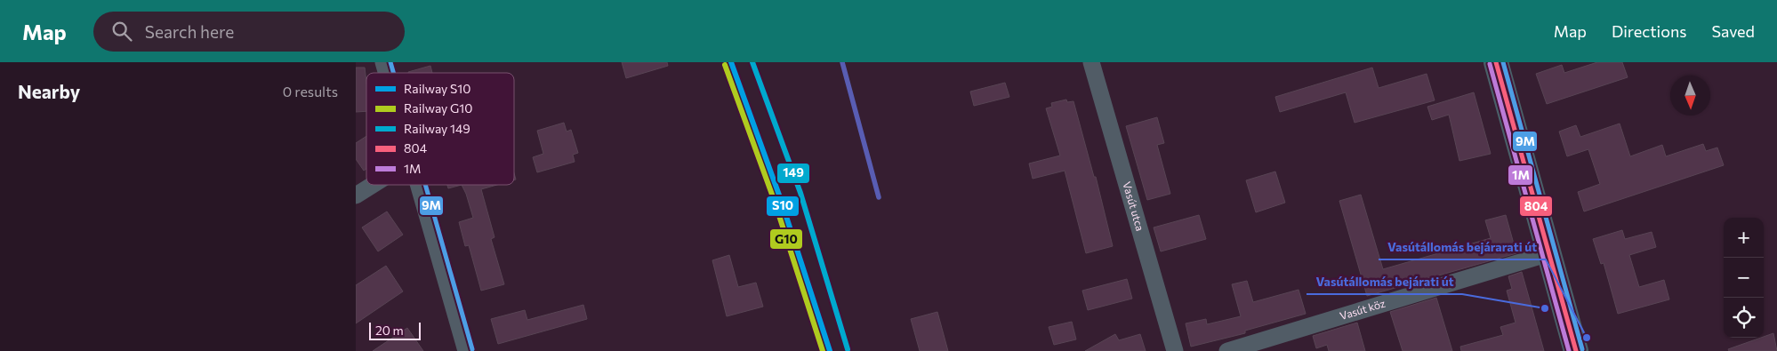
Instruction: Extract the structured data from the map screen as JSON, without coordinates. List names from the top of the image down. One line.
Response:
{"streets":{"street":["Vasút utca","Vasút köz"]},"places":["Vasútállomás bejárati út","Vasútállomás bejárarati út"],"lines":["rail line S10","rail line 149","transit line 804","transit line 9M","transit line 1M","rail line G10"],"legend":["Railway S10","Railway G10","Railway 149","804","1M"],"scale_bar":"20 m","north":"bottom","page":{"header":"Map","search":"Search here","nav":["Map","Directions","Saved"],"heading":["Nearby","0 results"],"map_buttons":["+","−"],"scale":"20 m"}}
